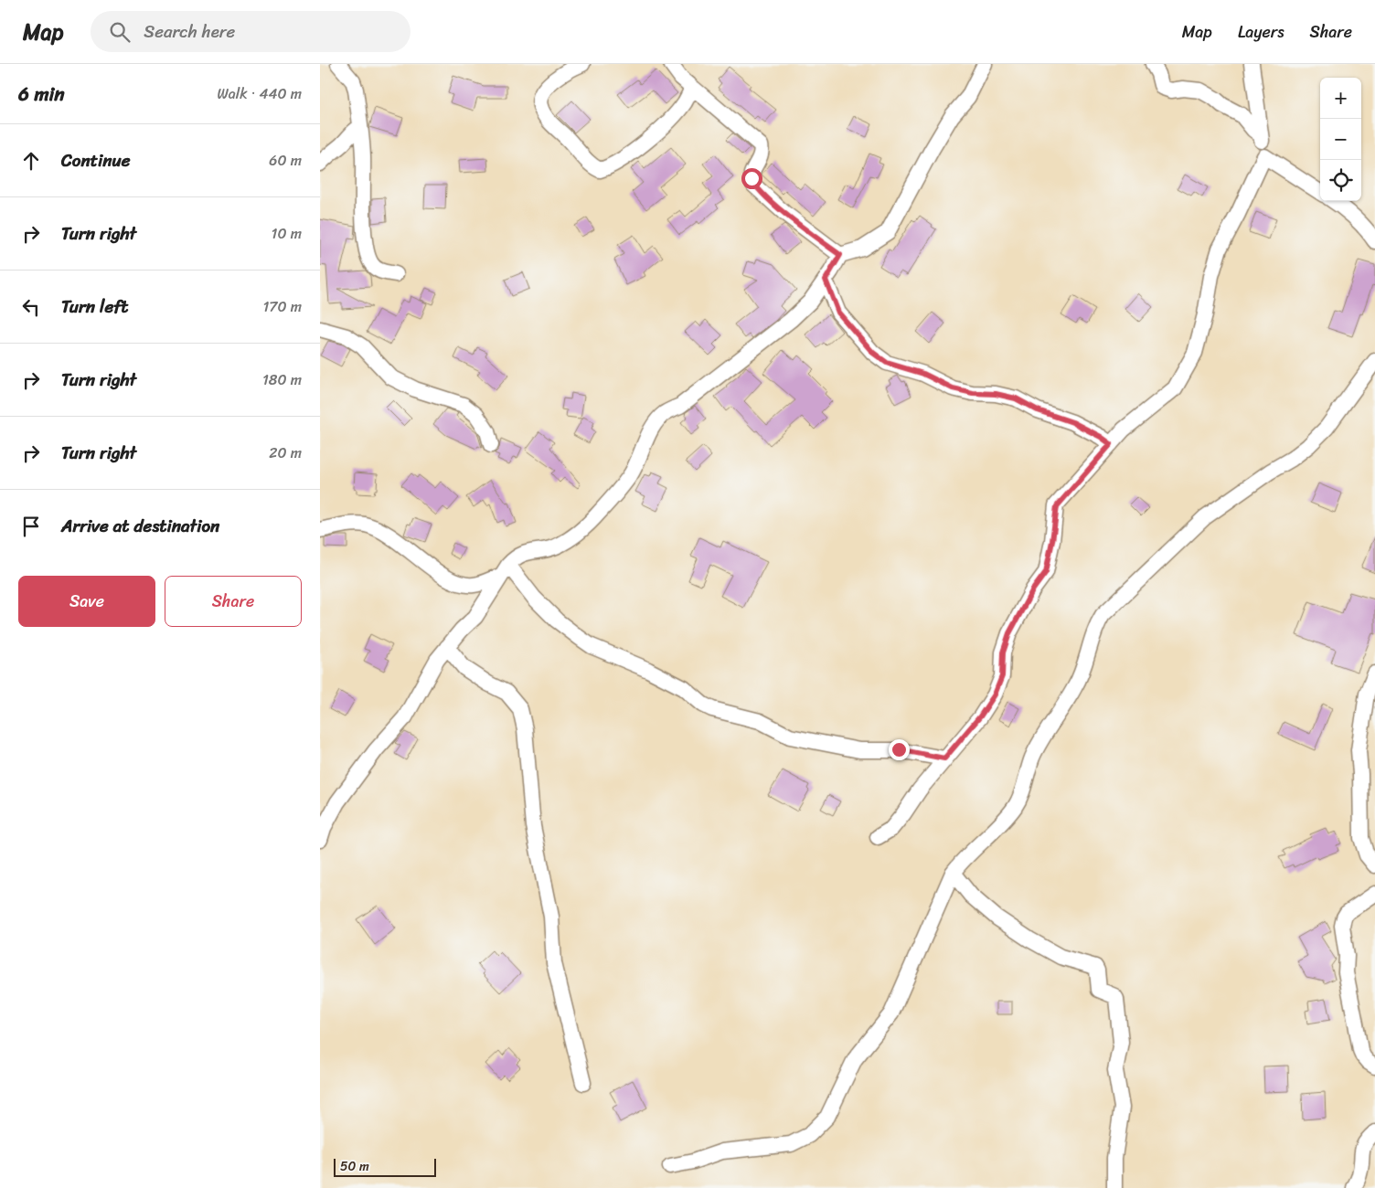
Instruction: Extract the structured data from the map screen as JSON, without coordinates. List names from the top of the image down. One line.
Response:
{"scale_bar":"50 m","page":{"header":"Map","search":"Search here","nav":["Map","Layers","Share"],"heading":["6 min","Walk · 440 m"],"map_buttons":["+","−"],"list":[["Continue","60 m"],["Turn right","10 m"],["Turn left","170 m"],["Turn right","180 m"],["Turn right","20 m"],"Arrive at destination"],"buttons":["Save","Share"],"scale":"50 m"}}
